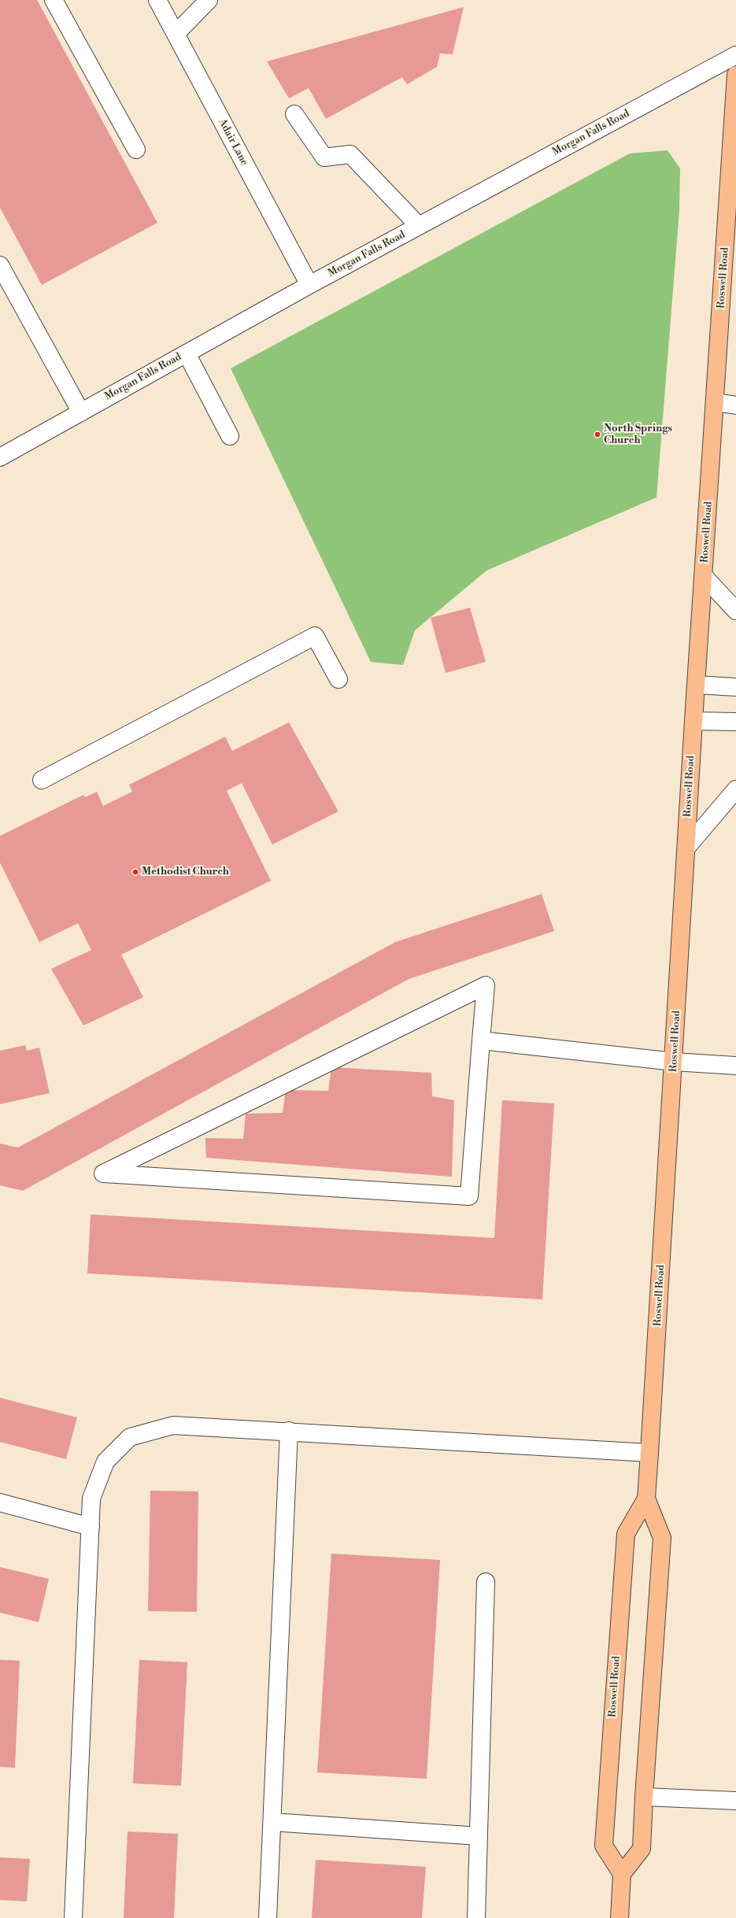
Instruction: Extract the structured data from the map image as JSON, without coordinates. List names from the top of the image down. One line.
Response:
{"streets":{"main road":["Roswell Road"],"street":["Morgan Falls Road","Adair Lane"]},"crossings":[["Morgan Falls Road","Adair Lane"]],"places":["North Springs Church","Methodist Church"]}
